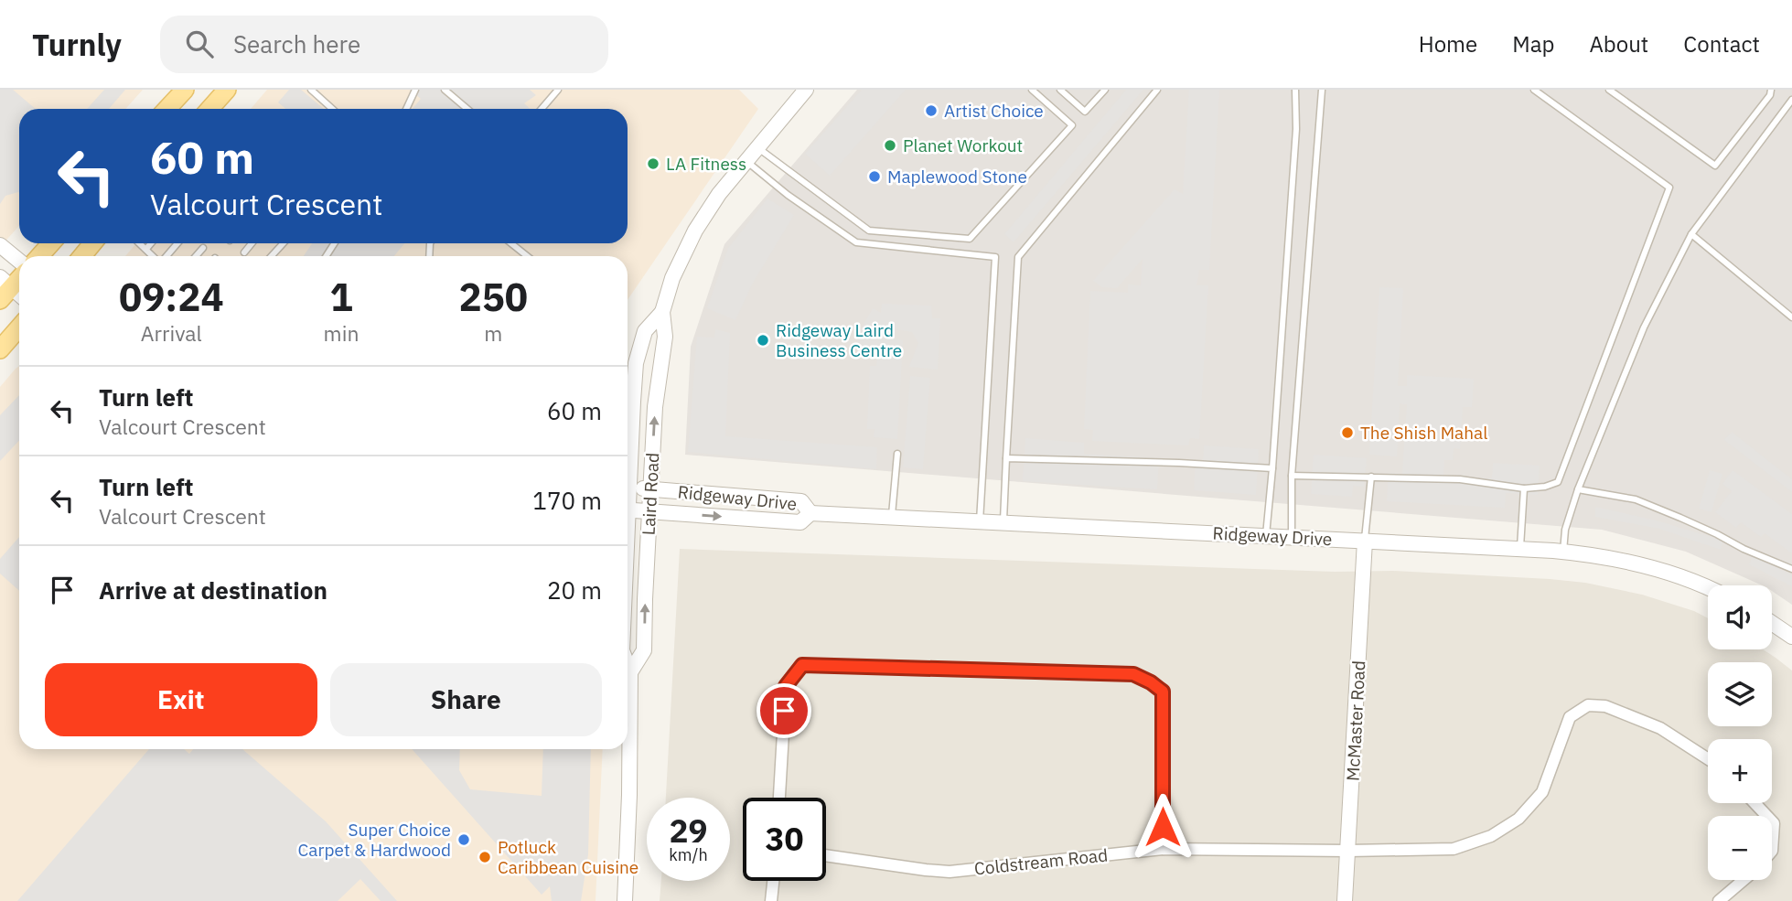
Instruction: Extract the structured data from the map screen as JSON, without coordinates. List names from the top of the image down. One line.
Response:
{"streets":{"street":["Laird Road","Ridgeway Drive","McMaster Road","Coldstream Road"]},"crossings":[["Laird Road","Ridgeway Drive"],["Ridgeway Drive","McMaster Road"],["McMaster Road","Coldstream Road"]],"places":["Artist Choice","Planet Workout","LA Fitness","Maplewood Stone","Ridgeway Laird Business Centre","The Shish Mahal","Super Choice Carpet & Hardwood","Potluck Caribbean Cuisine"],"page":{"header":"Turnly","search":"Search here","nav":["Home","Map","About","Contact"],"turn":["60 m","Valcourt Crescent"],"eta":["09:24","Arrival","1","min","250","m"],"list":[{"name":"Turn left","note":"Valcourt Crescent","value":"60 m"},{"name":"Turn left","note":"Valcourt Crescent","value":"170 m"},{"name":"Arrive at destination","value":"20 m"}],"map_buttons":["+","−"],"buttons":["Exit","Share"],"speed":"29 km/h","limit":"30"}}
